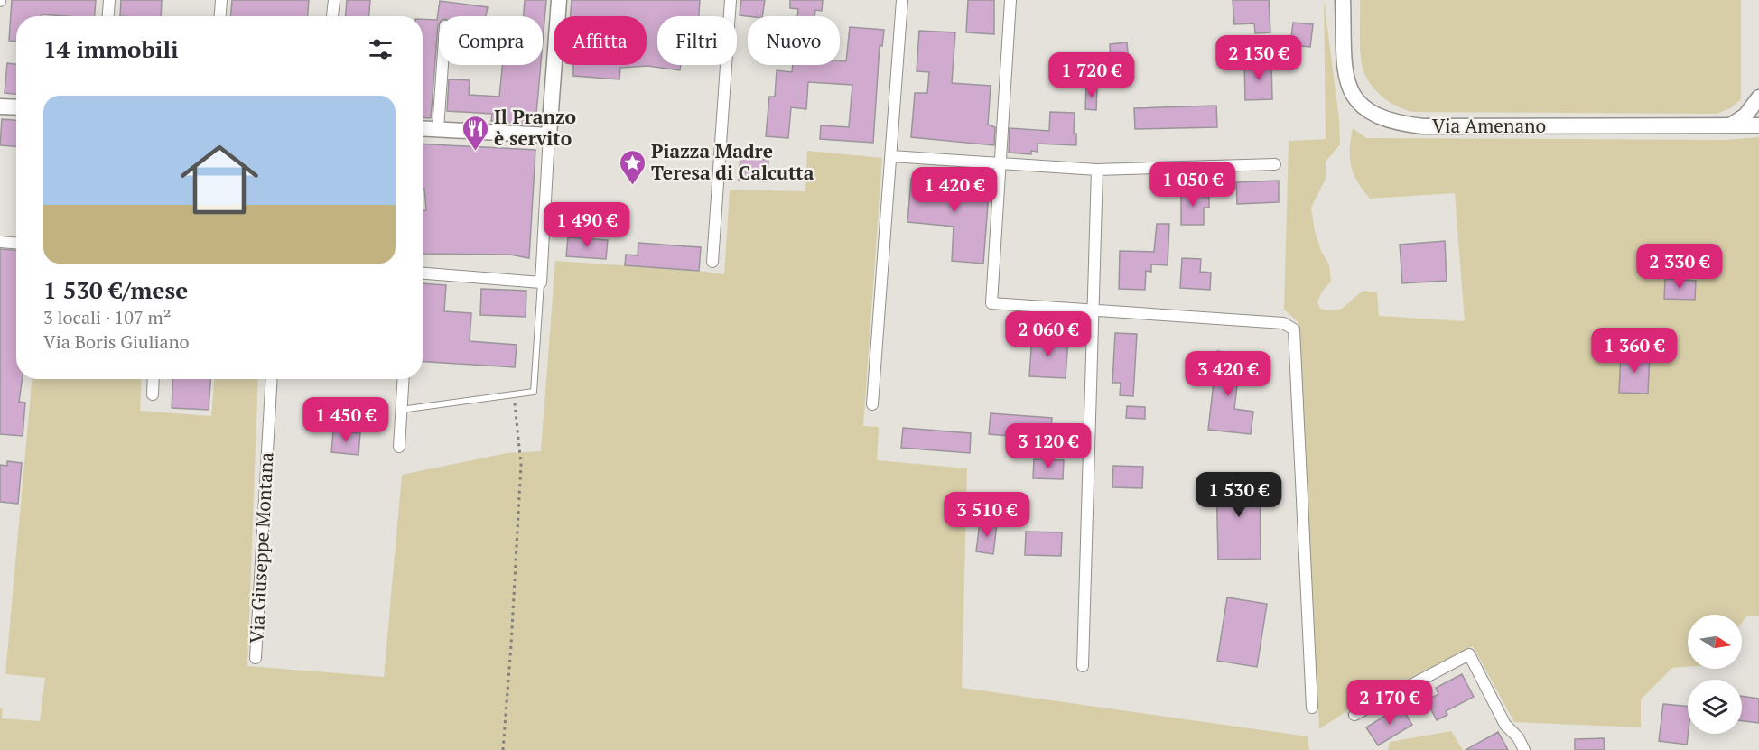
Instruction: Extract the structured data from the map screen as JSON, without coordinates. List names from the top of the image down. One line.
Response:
{"streets":{"main road":["Via Amenano"],"street":["Via Giuseppe Montana"]},"places":{"restaurant":["Il Pranzo è servito"],"place":["Piazza Madre Teresa di Calcutta"]},"north":"right","page":{"chip":["Compra","Affitta","Filtri","Nuovo"],"heading":"14 immobili","price":["2 130 €","1 720 €","1 050 €","1 420 €","1 490 €","2 330 €","2 060 €","1 360 €","3 420 €","1 450 €","3 120 €","1 530 €","3 510 €","2 170 €"],"list":[{"name":"1 530 €/mese","note":"3 locali · 107 m² · Via Boris Giuliano"}]}}
